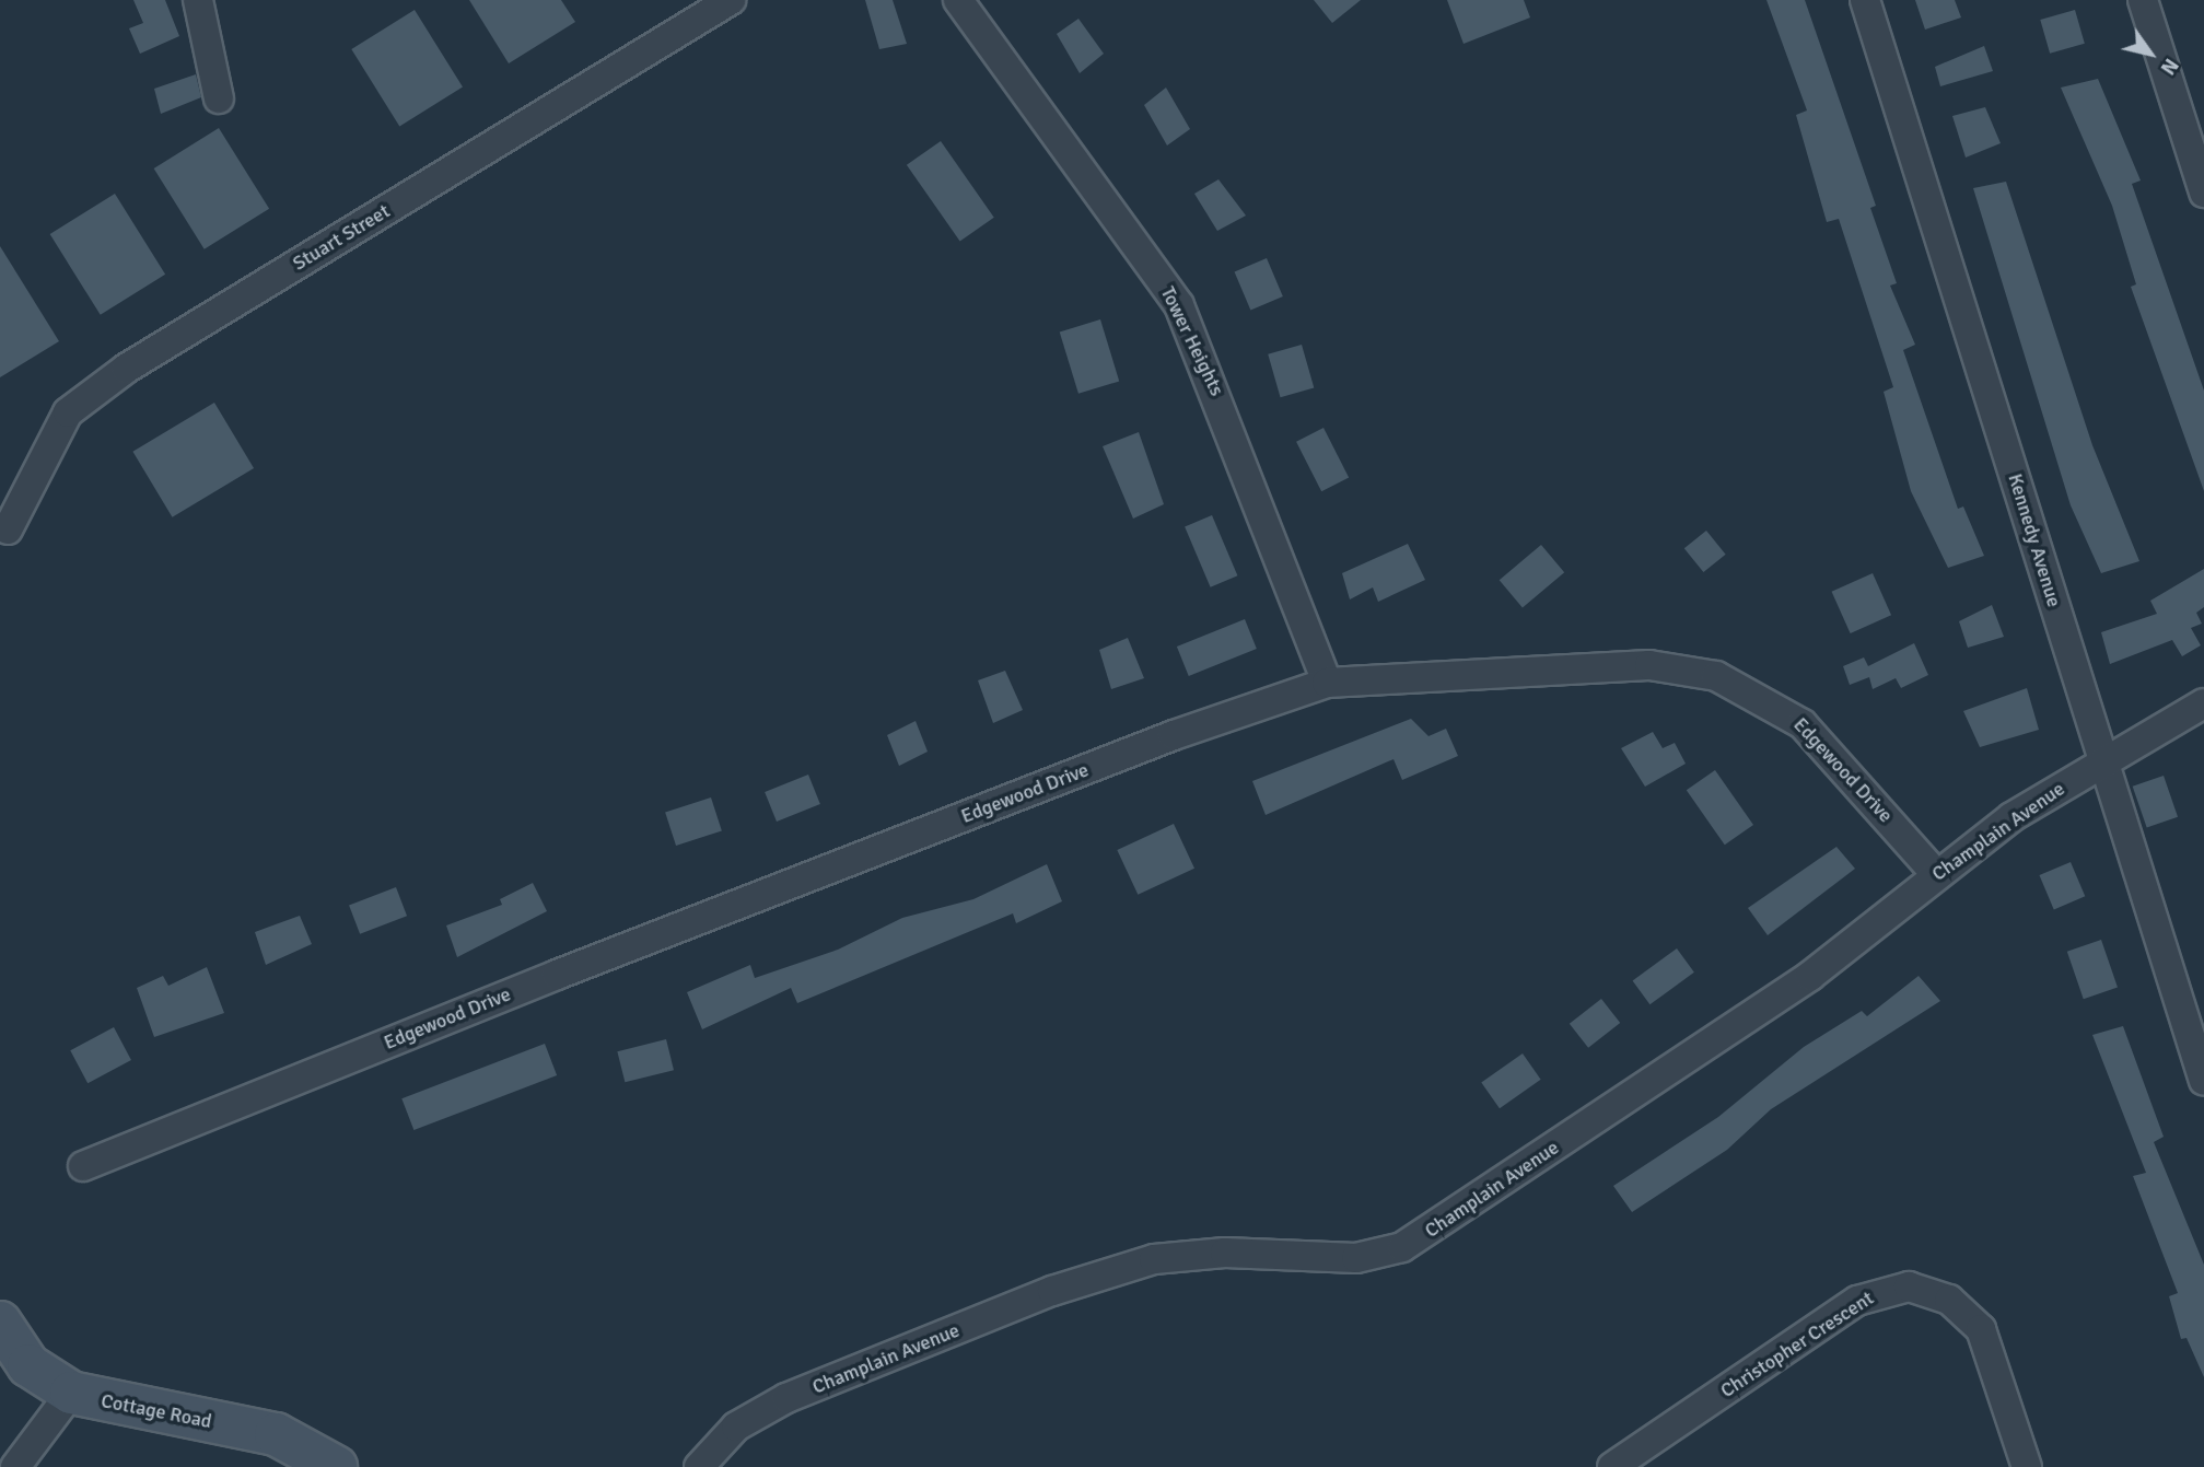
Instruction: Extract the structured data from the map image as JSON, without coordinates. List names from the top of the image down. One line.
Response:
{"streets":{"street":["Stuart Street","Tower Heights","Kennedy Avenue","Edgewood Drive","Champlain Avenue","Christopher Crescent","Cottage Road"]},"crossings":[["Tower Heights","Edgewood Drive"],["Kennedy Avenue","Champlain Avenue"],["Edgewood Drive","Champlain Avenue"]],"north":"bottom right"}
